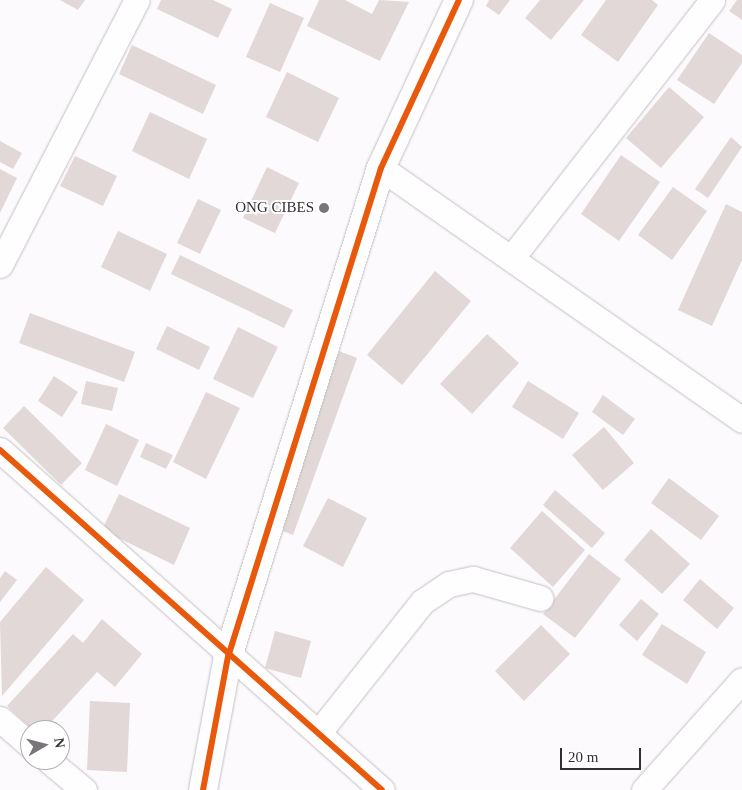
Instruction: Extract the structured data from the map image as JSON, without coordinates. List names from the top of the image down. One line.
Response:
{"places":["ONG CIBES"],"scale_bar":"20 m","north":"right"}
